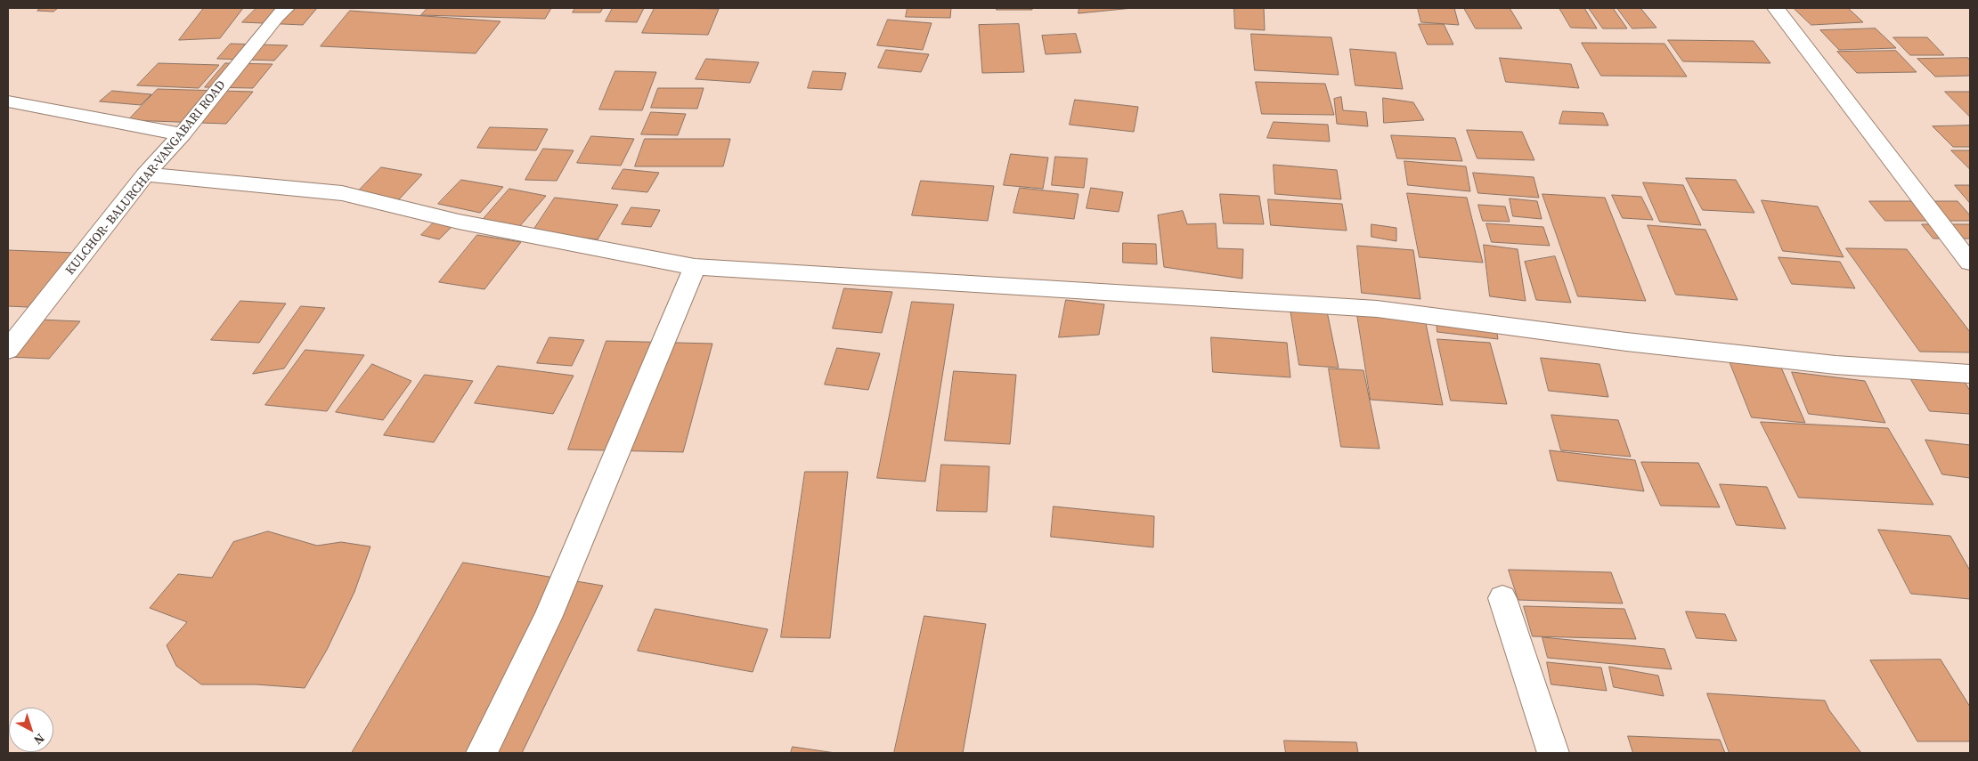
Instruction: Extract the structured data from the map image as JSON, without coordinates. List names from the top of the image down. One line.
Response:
{"streets":{"street":["KULCHOR- BALURCHAR-VANGABARI ROAD"]},"north":"bottom right"}
